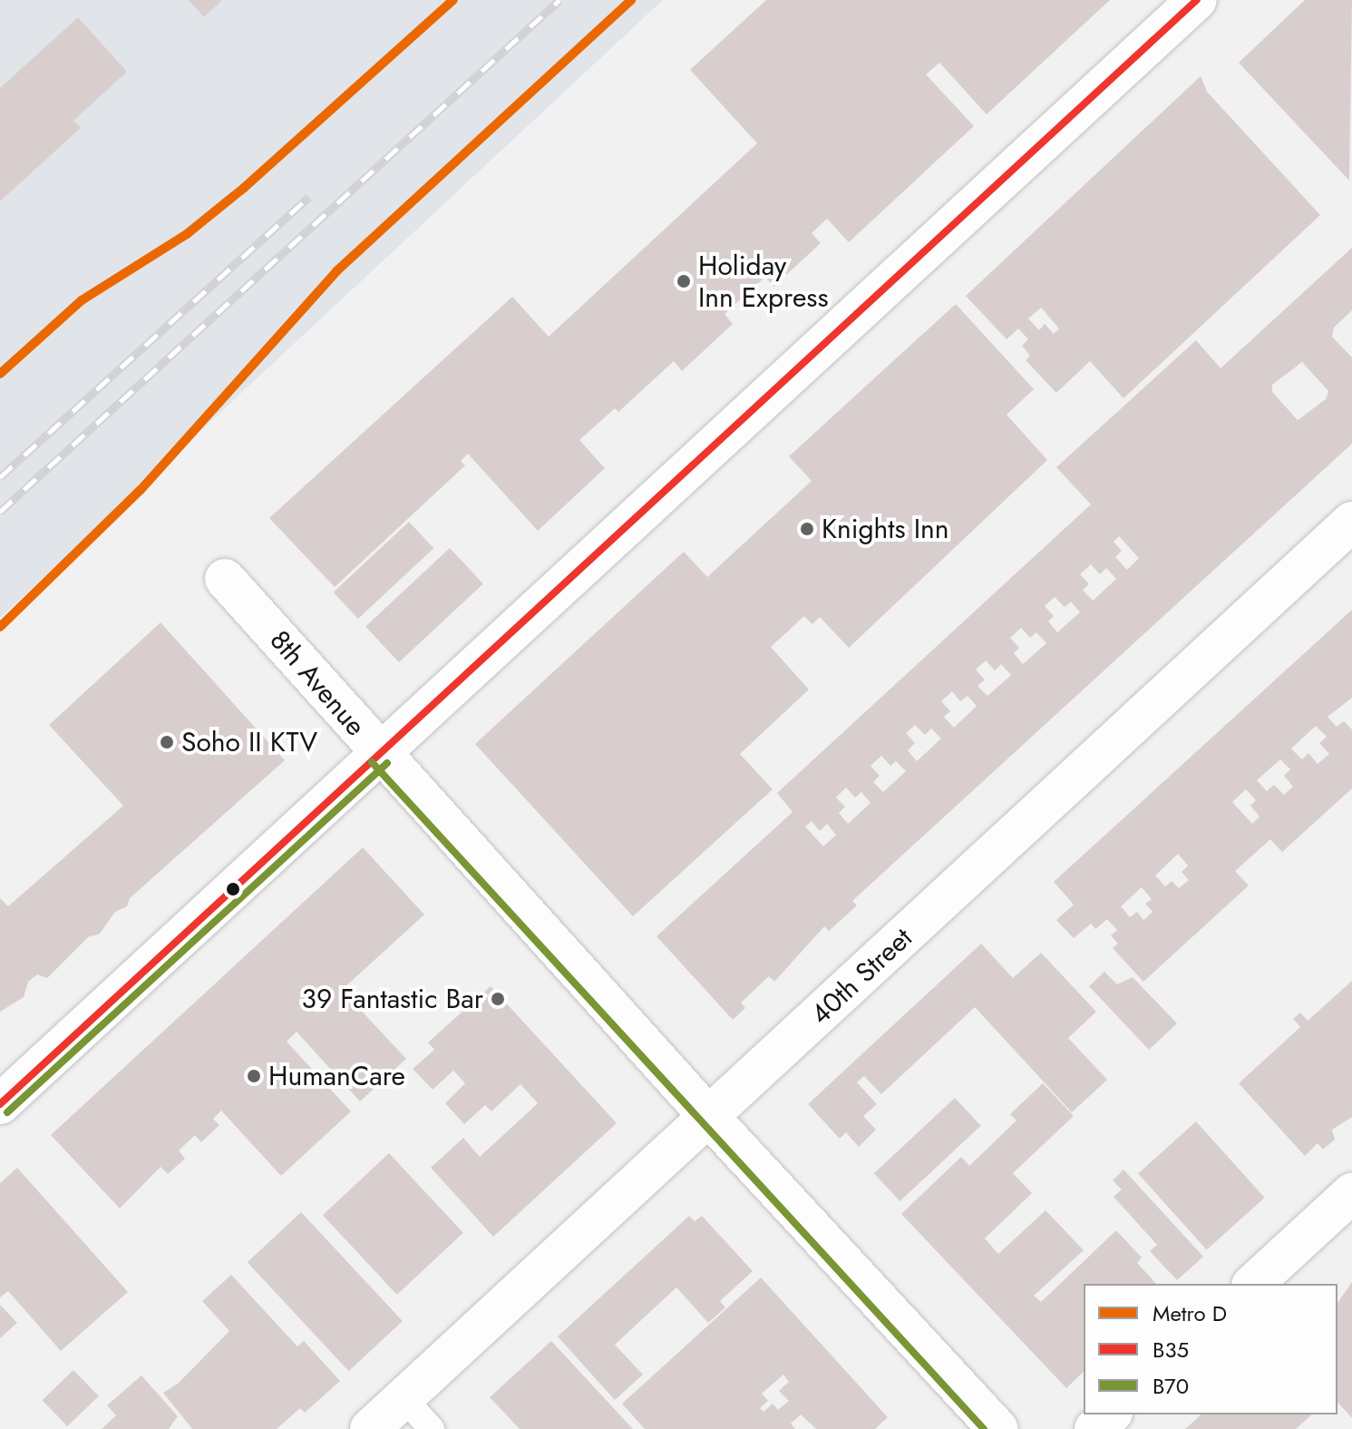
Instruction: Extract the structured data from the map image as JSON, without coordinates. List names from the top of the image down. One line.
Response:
{"streets":{"street":["8th Avenue","40th Street"]},"crossings":[["8th Avenue","40th Street"]],"places":["Holiday Inn Express","Knights Inn","Soho II KTV","39 Fantastic Bar","HumanCare"],"lines":["metro line D","transit line B35","transit line B70"],"legend":["Metro D","B35","B70"]}
